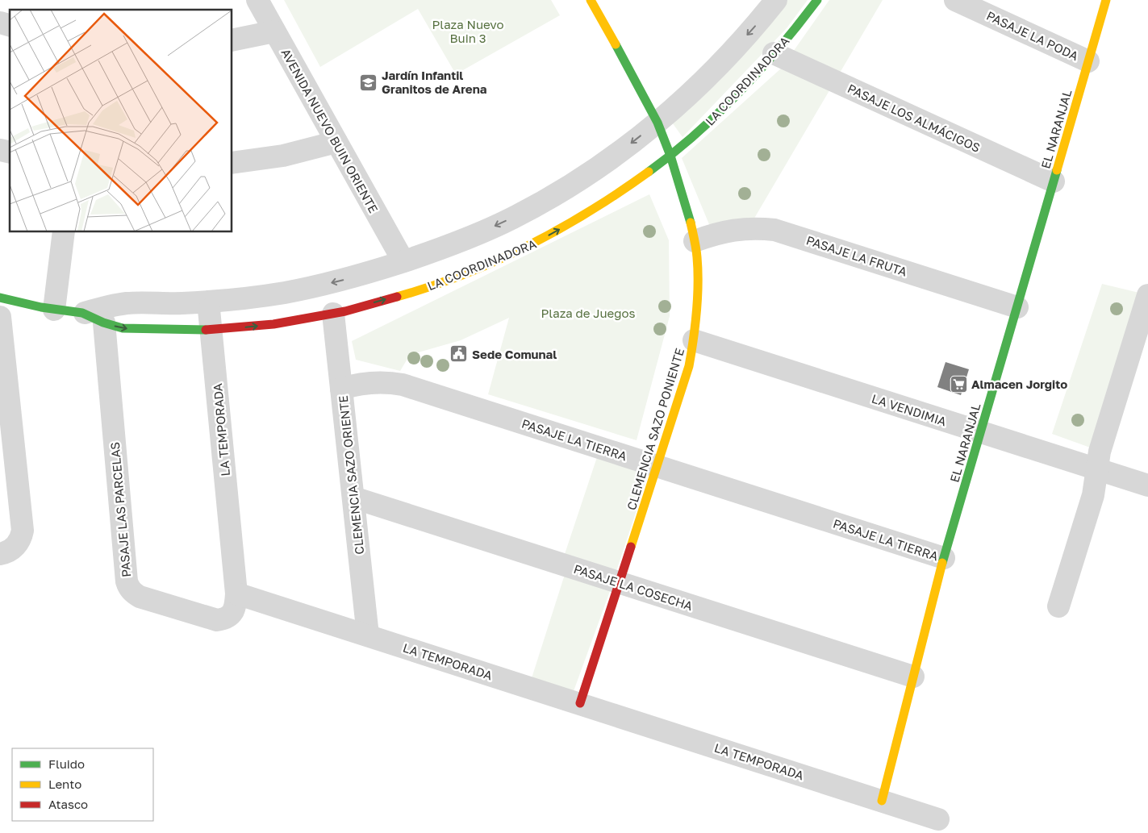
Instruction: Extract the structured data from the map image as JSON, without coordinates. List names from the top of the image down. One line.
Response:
{"streets":{"street":["PASAJE LA PODA","LA COORDINADORA","PASAJE LOS ALMÁCIGOS","EL NARANJAL","AVENIDA NUEVO BUIN ORIENTE","PASAJE LA FRUTA","LA VENDIMIA","CLEMENCIA SAZO PONIENTE","LA TEMPORADA","PASAJE LA TIERRA","CLEMENCIA SAZO ORIENTE","PASAJE LAS PARCELAS","PASAJE LA COSECHA"]},"crossings":[["PASAJE LA PODA","EL NARANJAL"],["LA COORDINADORA","PASAJE LOS ALMÁCIGOS"],["LA COORDINADORA","AVENIDA NUEVO BUIN ORIENTE"],["LA COORDINADORA","CLEMENCIA SAZO PONIENTE"],["LA COORDINADORA","LA TEMPORADA"],["LA COORDINADORA","CLEMENCIA SAZO ORIENTE"],["LA COORDINADORA","PASAJE LAS PARCELAS"],["PASAJE LOS ALMÁCIGOS","EL NARANJAL"],["EL NARANJAL","PASAJE LA FRUTA"],["EL NARANJAL","LA VENDIMIA"],["EL NARANJAL","LA TEMPORADA"],["EL NARANJAL","PASAJE LA TIERRA"],["EL NARANJAL","PASAJE LA COSECHA"],["PASAJE LA FRUTA","CLEMENCIA SAZO PONIENTE"],["LA VENDIMIA","CLEMENCIA SAZO PONIENTE"],["CLEMENCIA SAZO PONIENTE","LA TEMPORADA"],["CLEMENCIA SAZO PONIENTE","PASAJE LA TIERRA"],["CLEMENCIA SAZO PONIENTE","PASAJE LA COSECHA"],["LA TEMPORADA","CLEMENCIA SAZO ORIENTE"],["LA TEMPORADA","PASAJE LAS PARCELAS"],["PASAJE LA TIERRA","CLEMENCIA SAZO ORIENTE"],["CLEMENCIA SAZO ORIENTE","PASAJE LA COSECHA"]],"parks":["Plaza Nuevo Buin 3","Plaza de Juegos"],"places":{"school or university":["Jardín Infantil Granitos de Arena"],"public building":["Sede Comunal"],"supermarket":["Almacen Jorgito"]},"legend":["Fluido","Lento","Atasco"]}
